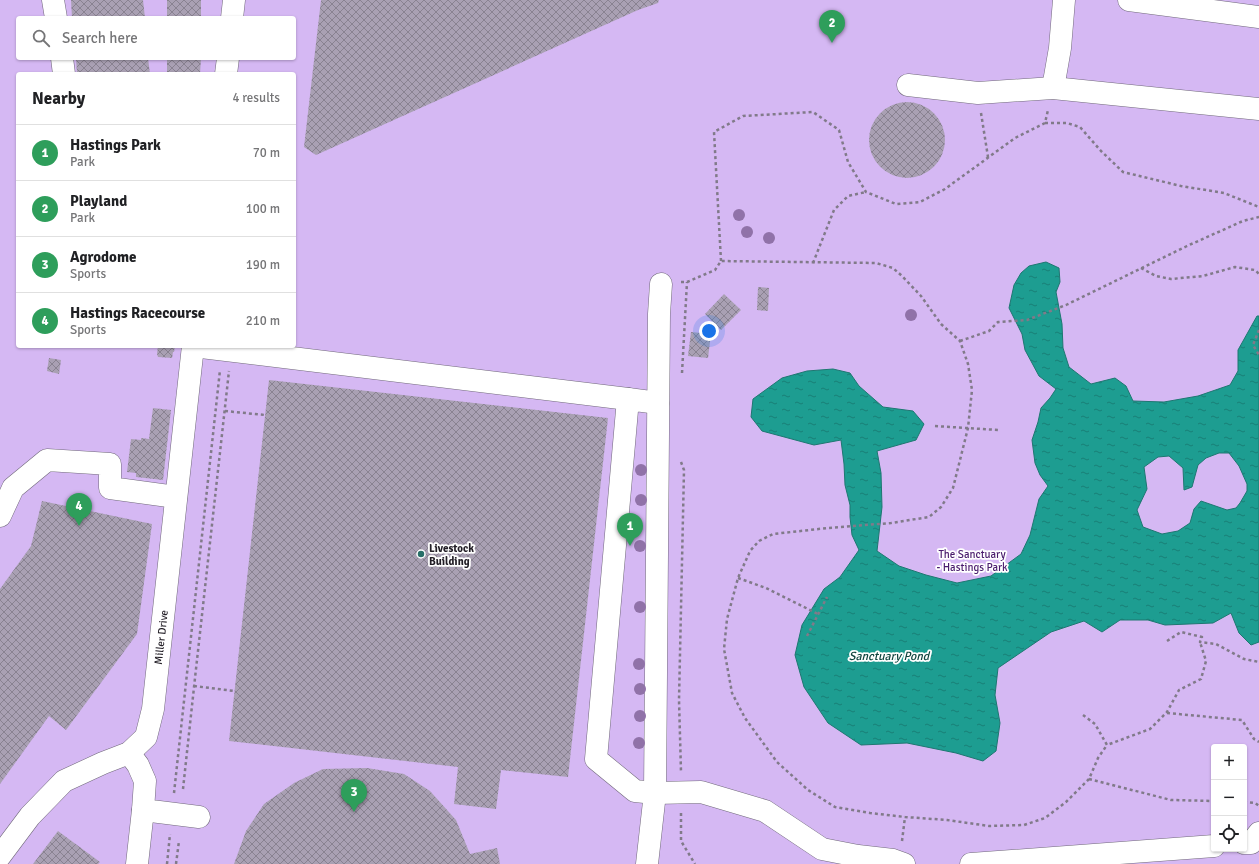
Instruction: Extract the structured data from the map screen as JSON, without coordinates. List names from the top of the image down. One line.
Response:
{"streets":{"street":["Miller Drive"]},"water":["Sanctuary Pond"],"parks":["The Sanctuary - Hastings Park"],"places":["Livestock Building"],"page":{"pins":["2","4","1","3"],"search":"Search here","heading":["Nearby","4 results"],"list":[{"mark":"1","name":"Hastings Park","note":"Park","value":"70 m"},{"mark":"2","name":"Playland","note":"Park","value":"100 m"},{"mark":"3","name":"Agrodome","note":"Sports","value":"190 m"},{"mark":"4","name":"Hastings Racecourse","note":"Sports","value":"210 m"}],"map_buttons":["+","−"]}}
